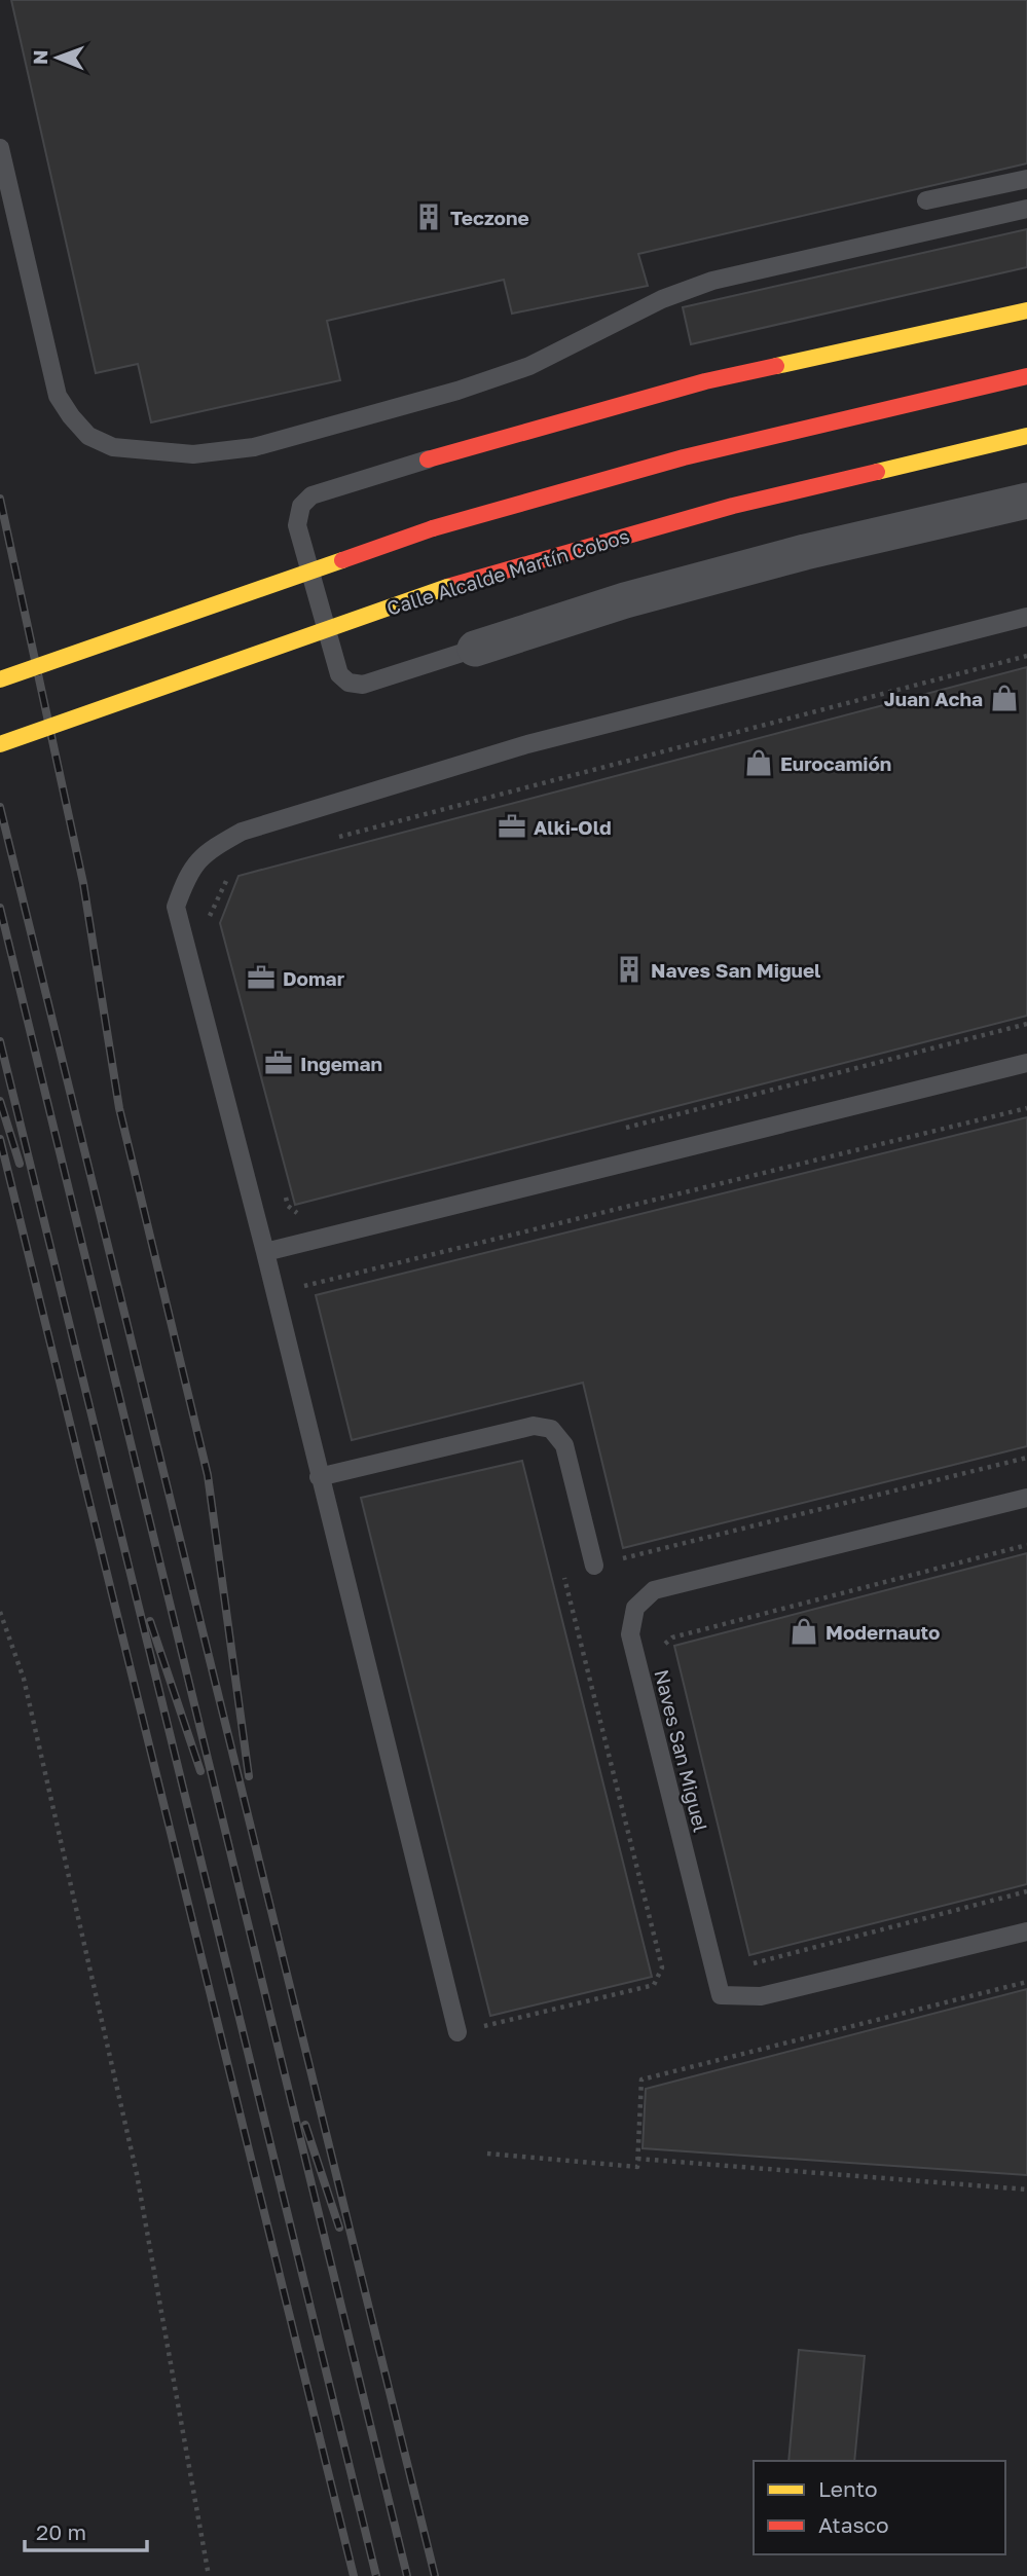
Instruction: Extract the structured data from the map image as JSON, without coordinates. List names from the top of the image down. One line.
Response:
{"streets":{"main road":["Calle Alcalde Martín Cobos"],"lane":["Naves San Miguel"]},"places":{"building":["Teczone","Naves San Miguel"],"shop":["Juan Acha","Eurocamión","Modernauto"],"office":["Alki-Old","Domar","Ingeman"]},"legend":["Lento","Atasco"],"scale_bar":"20 m","north":"left"}
